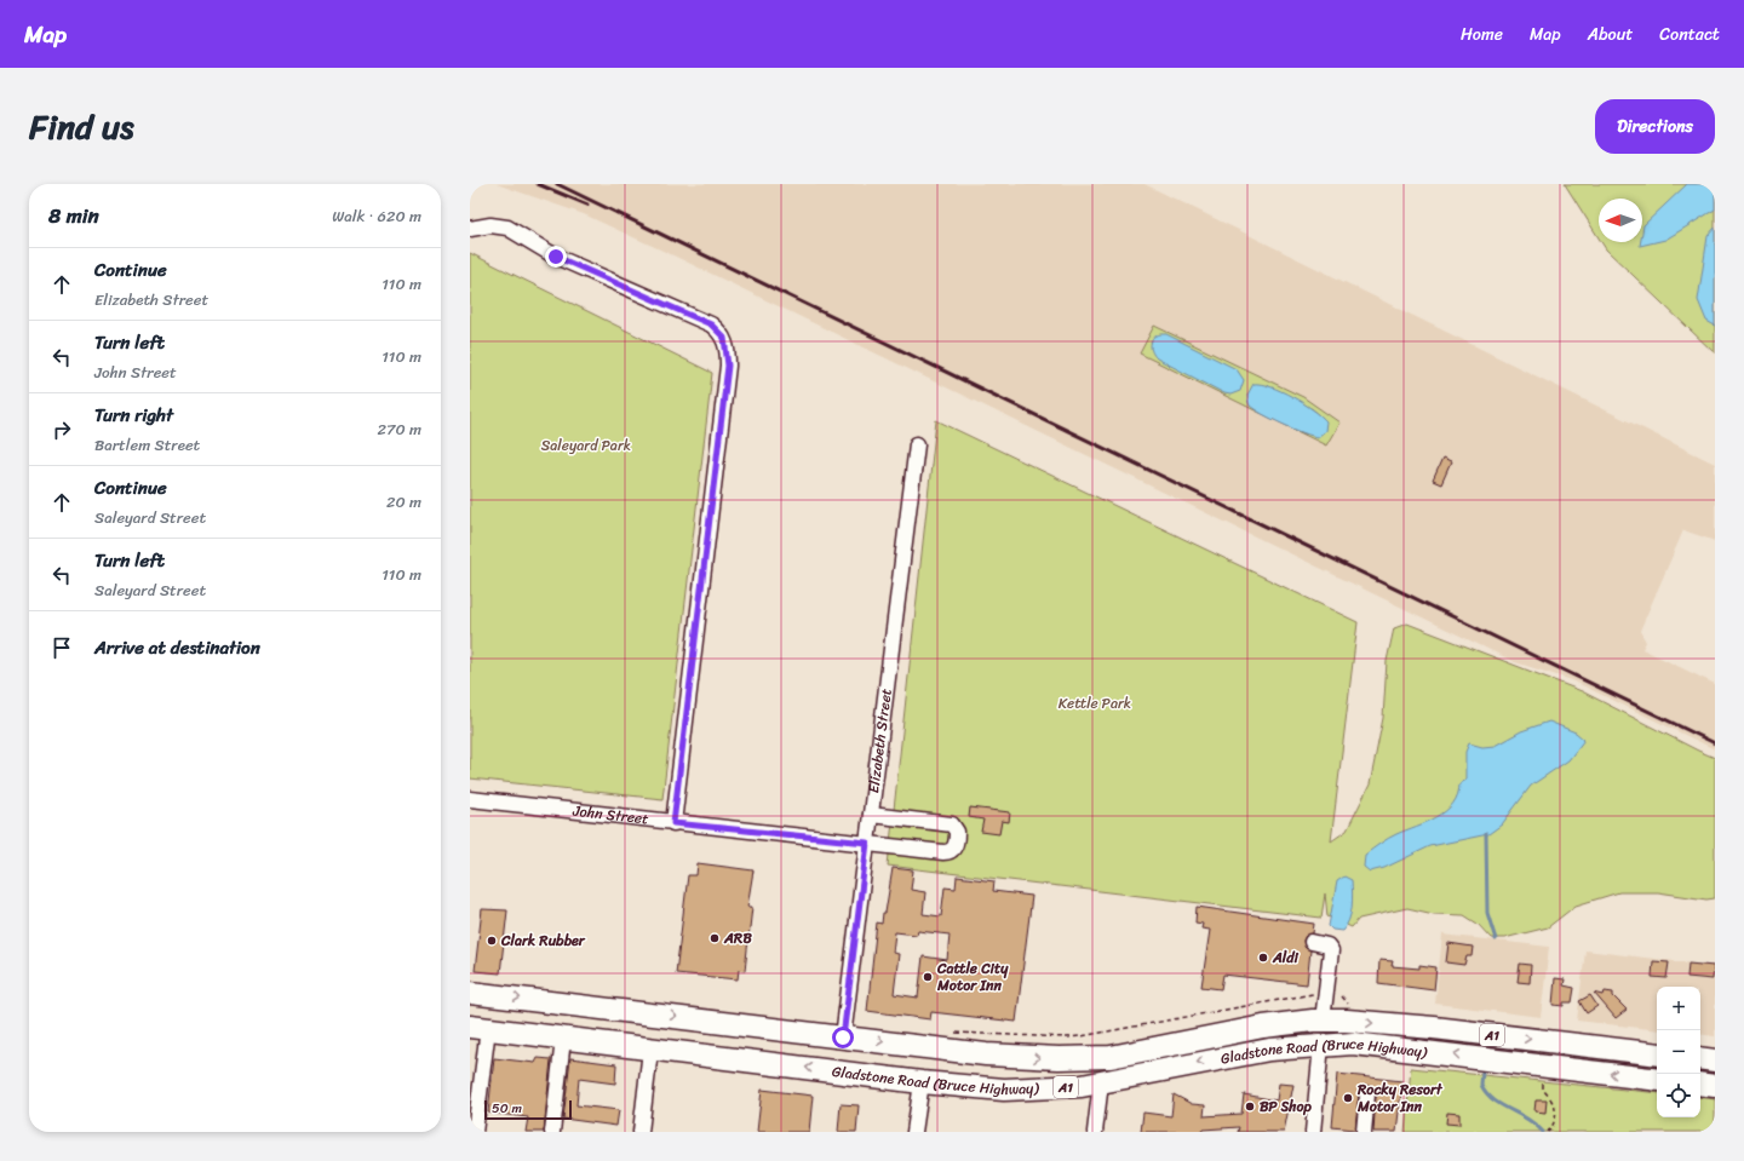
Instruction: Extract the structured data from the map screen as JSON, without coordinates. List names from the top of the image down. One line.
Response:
{"streets":{"highway":["A1","Gladstone Road (Bruce Highway)"],"street":["Elizabeth Street","John Street"]},"crossings":[["Elizabeth Street","John Street"],["Elizabeth Street","Gladstone Road (Bruce Highway)"]],"parks":["Saleyard Park","Kettle Park"],"places":["ARB","Clark Rubber","Aldi","Cattle City Motor Inn","Rocky Resort Motor Inn","BP Shop"],"scale_bar":"50 m","north":"left","page":{"header":"Map","nav":["Home","Map","About","Contact"],"title":"Find us","buttons":"Directions","heading":["8 min","Walk · 620 m"],"list":[["Continue","Elizabeth Street","110 m"],["Turn left","John Street","110 m"],["Turn right","Bartlem Street","270 m"],["Continue","Saleyard Street","20 m"],["Turn left","Saleyard Street","110 m"],"Arrive at destination"],"map_buttons":["+","−"],"scale":"50 m"}}
